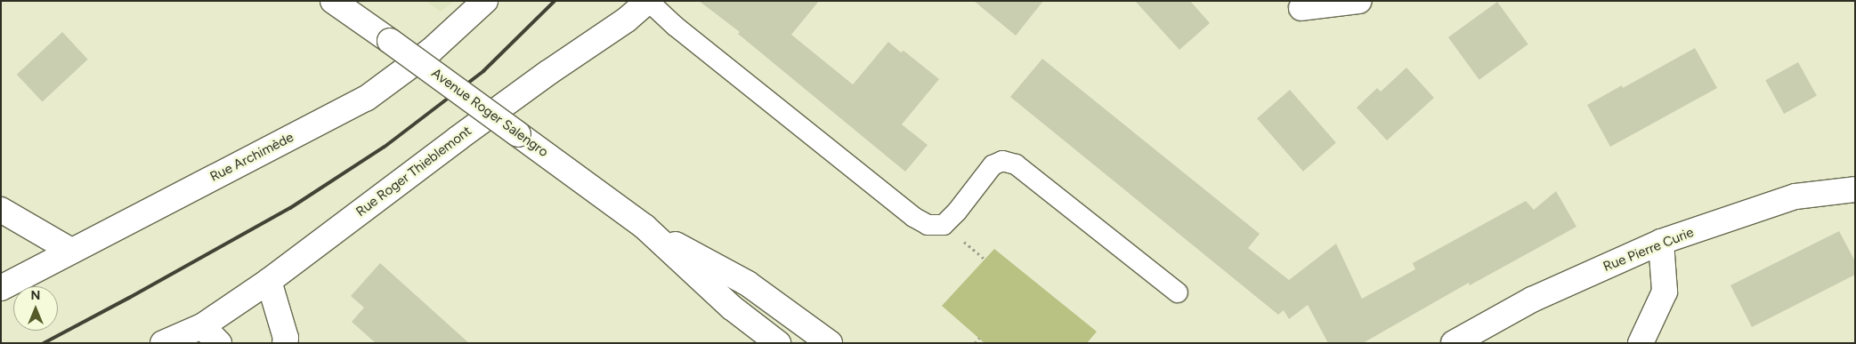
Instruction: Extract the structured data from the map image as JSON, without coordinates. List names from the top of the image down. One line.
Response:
{"streets":{"street":["Avenue Roger Salengro","Rue Archimède","Rue Roger Thieblemont","Rue Pierre Curie"]},"north":"top"}
